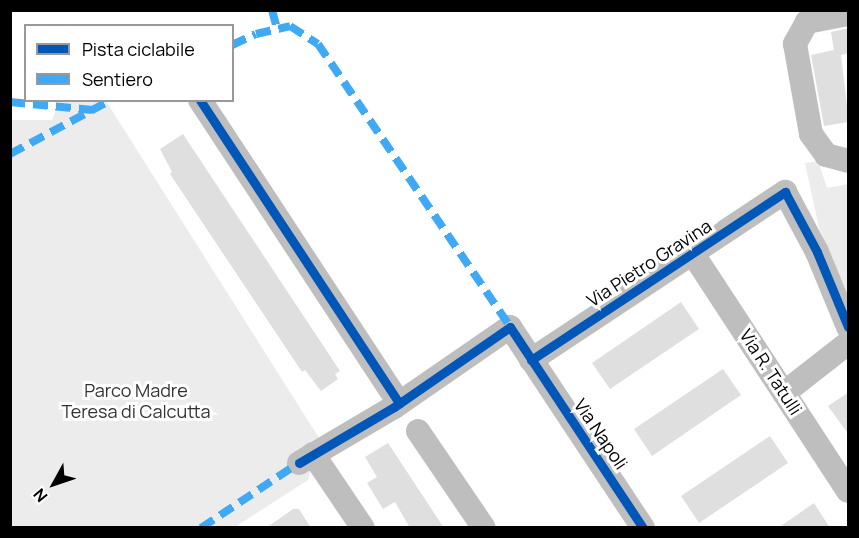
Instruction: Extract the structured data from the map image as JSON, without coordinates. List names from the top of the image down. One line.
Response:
{"streets":{"street":["Via Pietro Gravina","Via R. Tatulli","Via Napoli"]},"crossings":[["Via Pietro Gravina","Via R. Tatulli"],["Via Pietro Gravina","Via Napoli"]],"parks":["Parco Madre Teresa di Calcutta"],"legend":["Pista ciclabile","Sentiero"],"north":"bottom left"}
